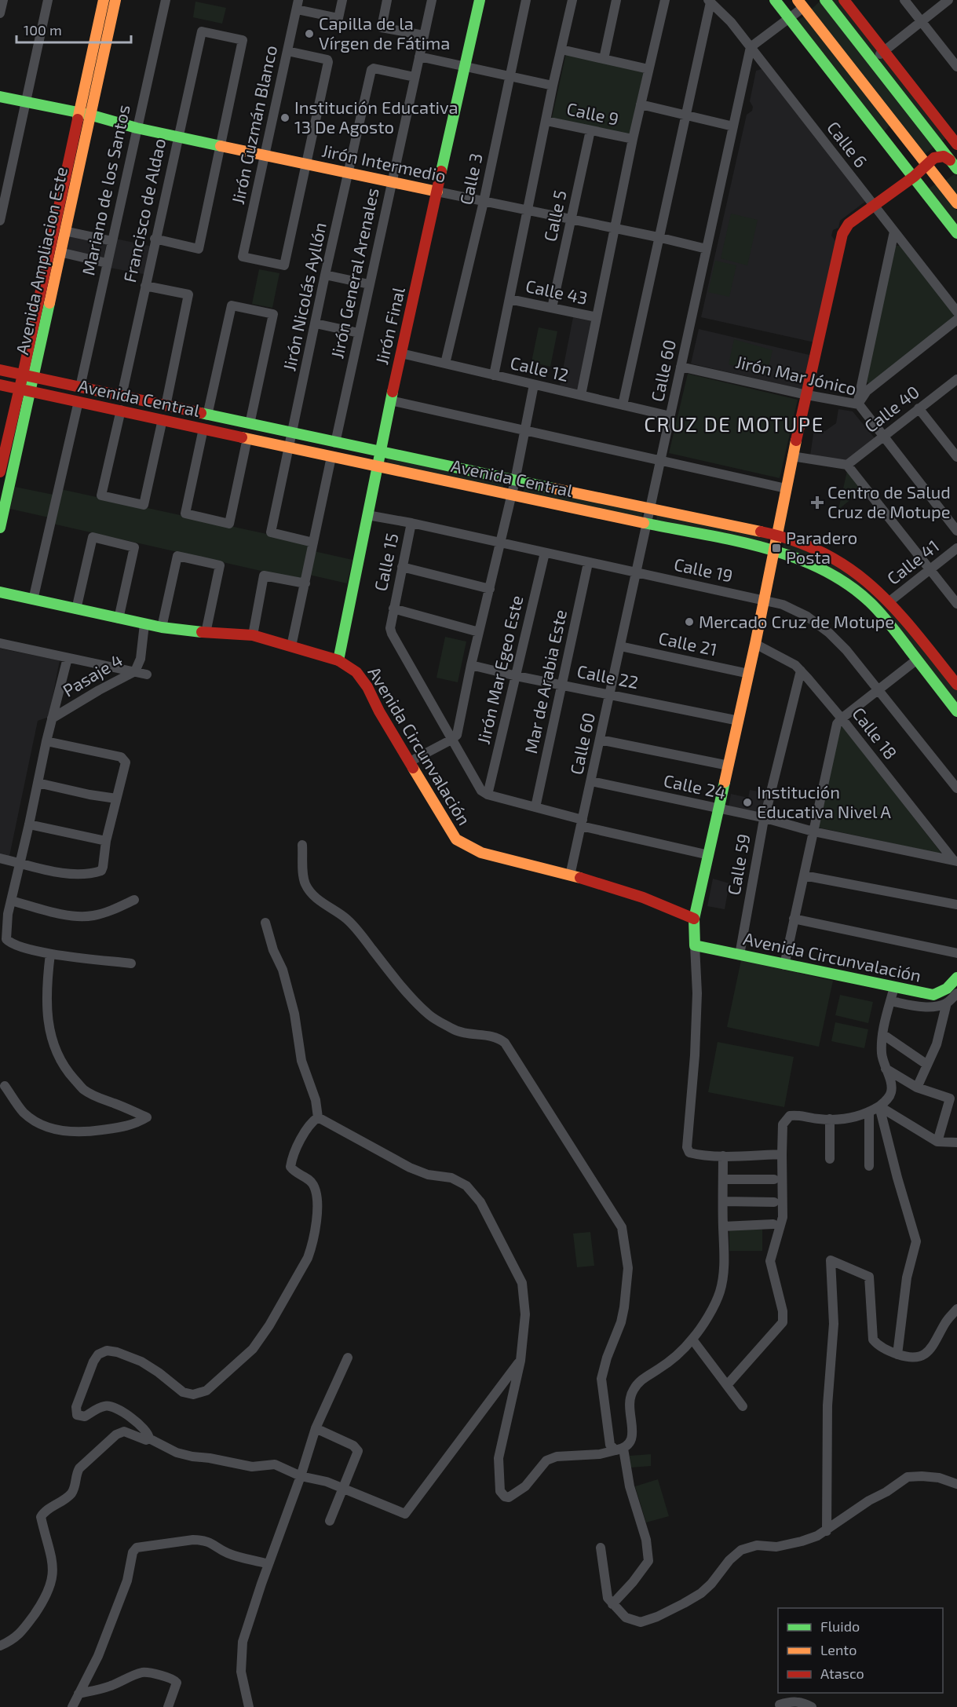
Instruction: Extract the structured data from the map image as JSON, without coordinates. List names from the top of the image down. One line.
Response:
{"streets":{"main road":["Jirón Intermedio","Avenida Ampliacion Este","Jirón Final","Avenida Central","Avenida Circunvalación"],"street":["Calle 9","Jirón Guzmán Blanco","Calle 6","Calle 3","Mariano de los Santos","Francisco de Aldao","Calle 5","Jirón General Arenales","Calle 43","Jirón Nicolás Ayllón","Calle 12","Calle 60","Jirón Mar Jónico","Calle 40","Calle 15","Calle 41","Calle 19","Calle 21","Jirón Mar Egeo Este","Pasaje 4","Calle 22","Mar de Arabia Este","Calle 18","Calle 24","Calle 59"]},"crossings":[["Calle 9","Calle 5"],["Jirón Guzmán Blanco","Jirón Intermedio"],["Calle 6","Calle 60"],["Jirón Intermedio","Calle 3"],["Jirón Intermedio","Mariano de los Santos"],["Jirón Intermedio","Francisco de Aldao"],["Jirón Intermedio","Calle 5"],["Jirón Intermedio","Avenida Ampliacion Este"],["Jirón Intermedio","Jirón General Arenales"],["Jirón Intermedio","Jirón Nicolás Ayllón"],["Jirón Intermedio","Jirón Final"],["Jirón Intermedio","Calle 60"],["Calle 3","Calle 12"],["Mariano de los Santos","Avenida Central"],["Francisco de Aldao","Avenida Central"],["Calle 5","Calle 43"],["Avenida Ampliacion Este","Avenida Central"],["Jirón General Arenales","Jirón Nicolás Ayllón"],["Jirón General Arenales","Avenida Central"],["Jirón Nicolás Ayllón","Avenida Central"],["Jirón Final","Calle 12"],["Jirón Final","Avenida Central"],["Jirón Final","Calle 19"],["Jirón Final","Avenida Circunvalación"],["Calle 12","Calle 60"],["Calle 60","Jirón Mar Jónico"],["Calle 60","Avenida Central"],["Calle 60","Calle 19"],["Calle 60","Calle 21"],["Calle 60","Calle 22"],["Calle 60","Avenida Circunvalación"],["Calle 60","Calle 24"],["Jirón Mar Jónico","Calle 40"],["Avenida Central","Calle 41"],["Calle 15","Calle 19"],["Calle 15","Jirón Mar Egeo Este"],["Calle 19","Jirón Mar Egeo Este"],["Calle 19","Mar de Arabia Este"],["Jirón Mar Egeo Este","Calle 22"],["Pasaje 4","Avenida Circunvalación"],["Calle 22","Mar de Arabia Este"],["Calle 18","Calle 24"],["Calle 18","Calle 59"],["Avenida Circunvalación","Calle 59"],["Calle 24","Calle 59"]],"districts":["CRUZ DE MOTUPE"],"places":{"other":["Capilla de la Vírgen de Fátima","Institución Educativa 13 De Agosto","Mercado Cruz de Motupe","Institución Educativa Nivel A"],"health":["Centro de Salud Cruz de Motupe"],"transit":["Paradero Posta"]},"legend":["Fluido","Lento","Atasco"],"scale_bar":"100 m"}
